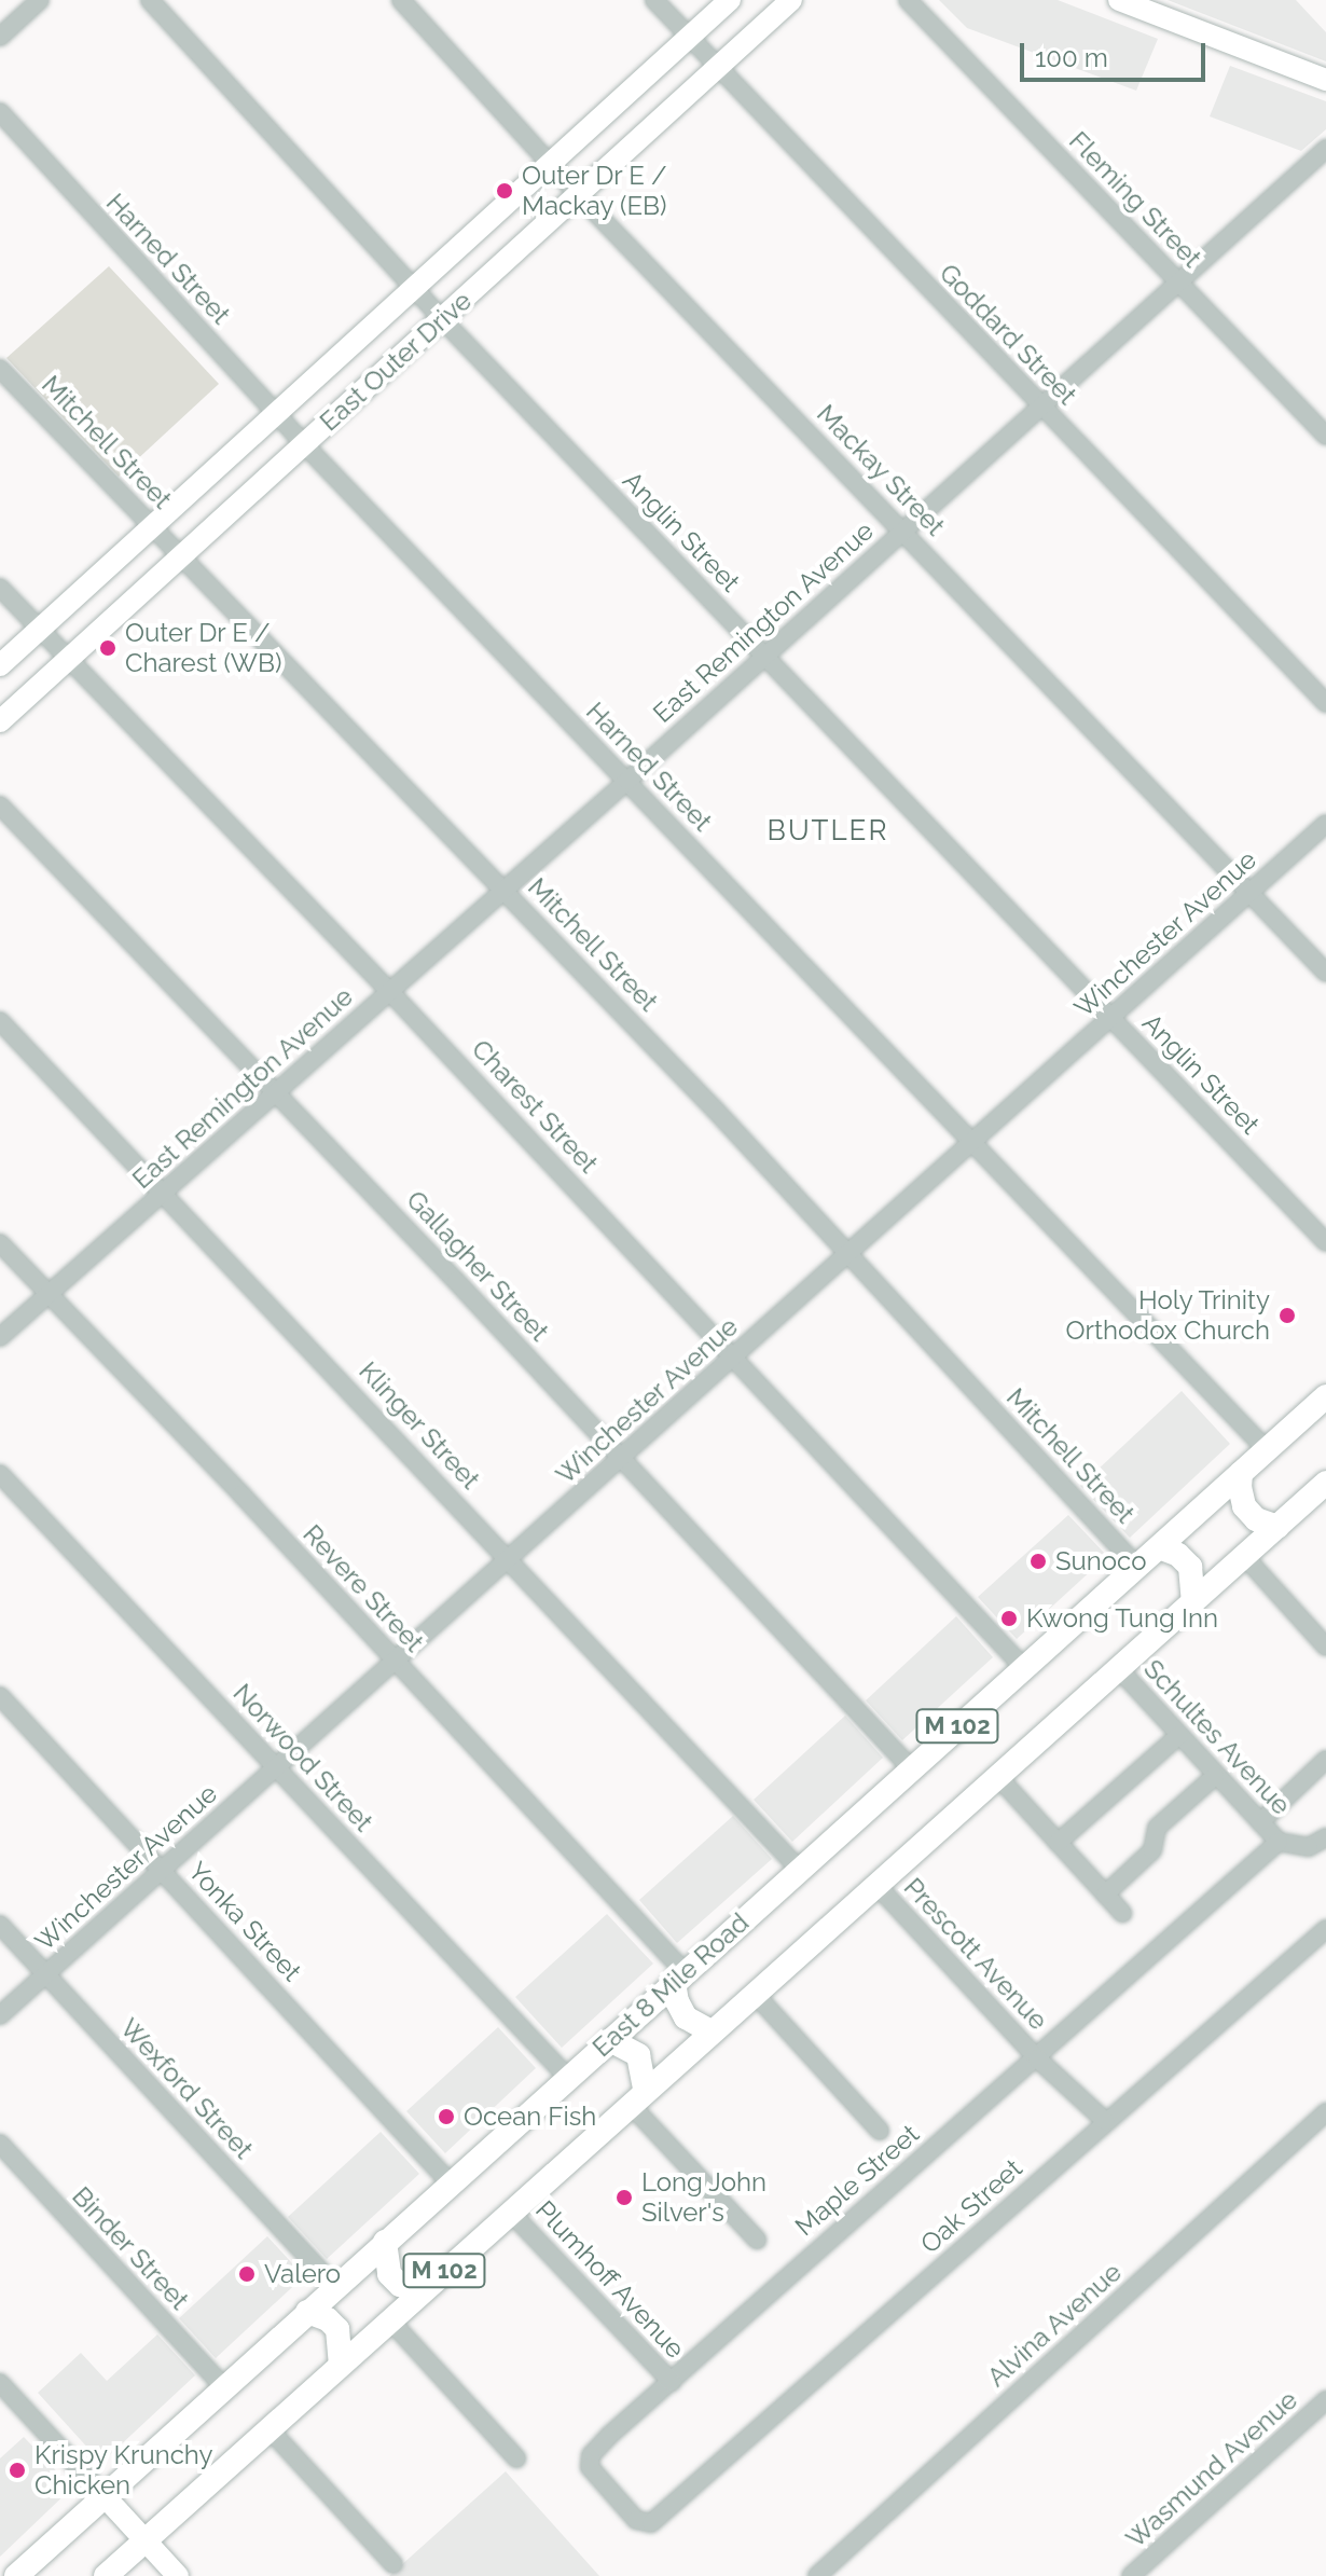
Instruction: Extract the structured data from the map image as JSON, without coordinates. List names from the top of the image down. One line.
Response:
{"streets":{"highway":["M 102","East 8 Mile Road"],"main road":["East Outer Drive"],"street":["Fleming Street","Harned Street","Goddard Street","Mitchell Street","Mackay Street","Anglin Street","East Remington Avenue","Winchester Avenue","Charest Street","Gallagher Street","Klinger Street","Revere Street","Schultes Avenue","Norwood Street","Yonka Street","Prescott Avenue","Wexford Street","Maple Street","Oak Street","Binder Street","Plumhoff Avenue","Alvina Avenue","Wasmund Avenue"]},"crossings":[["Fleming Street","East Remington Avenue"],["Harned Street","East Outer Drive"],["Harned Street","East Remington Avenue"],["Harned Street","Winchester Avenue"],["Harned Street","East 8 Mile Road"],["Goddard Street","East Outer Drive"],["Goddard Street","East Remington Avenue"],["East Outer Drive","Mitchell Street"],["East Outer Drive","Mackay Street"],["East Outer Drive","Anglin Street"],["East Outer Drive","Charest Street"],["Mitchell Street","East Remington Avenue"],["Mitchell Street","Winchester Avenue"],["Mitchell Street","East 8 Mile Road"],["Mackay Street","East Remington Avenue"],["Mackay Street","Winchester Avenue"],["Anglin Street","East Remington Avenue"],["Anglin Street","Winchester Avenue"],["East Remington Avenue","Charest Street"],["East Remington Avenue","Gallagher Street"],["East Remington Avenue","Klinger Street"],["East Remington Avenue","Revere Street"],["Winchester Avenue","Charest Street"],["Winchester Avenue","Gallagher Street"],["Winchester Avenue","Klinger Street"],["Winchester Avenue","Revere Street"],["Winchester Avenue","Norwood Street"],["Winchester Avenue","Yonka Street"],["Winchester Avenue","Wexford Street"],["Charest Street","East 8 Mile Road"],["Gallagher Street","East 8 Mile Road"],["Klinger Street","East 8 Mile Road"],["Revere Street","East 8 Mile Road"],["M 102","Schultes Avenue"],["M 102","Prescott Avenue"],["M 102","Plumhoff Avenue"],["Schultes Avenue","Maple Street"],["Norwood Street","East 8 Mile Road"],["Yonka Street","East 8 Mile Road"],["Prescott Avenue","Maple Street"],["Prescott Avenue","Oak Street"],["East 8 Mile Road","Wexford Street"],["East 8 Mile Road","Binder Street"],["Maple Street","Oak Street"],["Maple Street","Plumhoff Avenue"]],"districts":["BUTLER"],"places":["Outer Dr E / Mackay (EB)","Outer Dr E / Charest (WB)","Holy Trinity Orthodox Church","Sunoco","Kwong Tung Inn","Ocean Fish","Long John Silver's","Valero","Krispy Krunchy Chicken"],"scale_bar":"100 m"}
